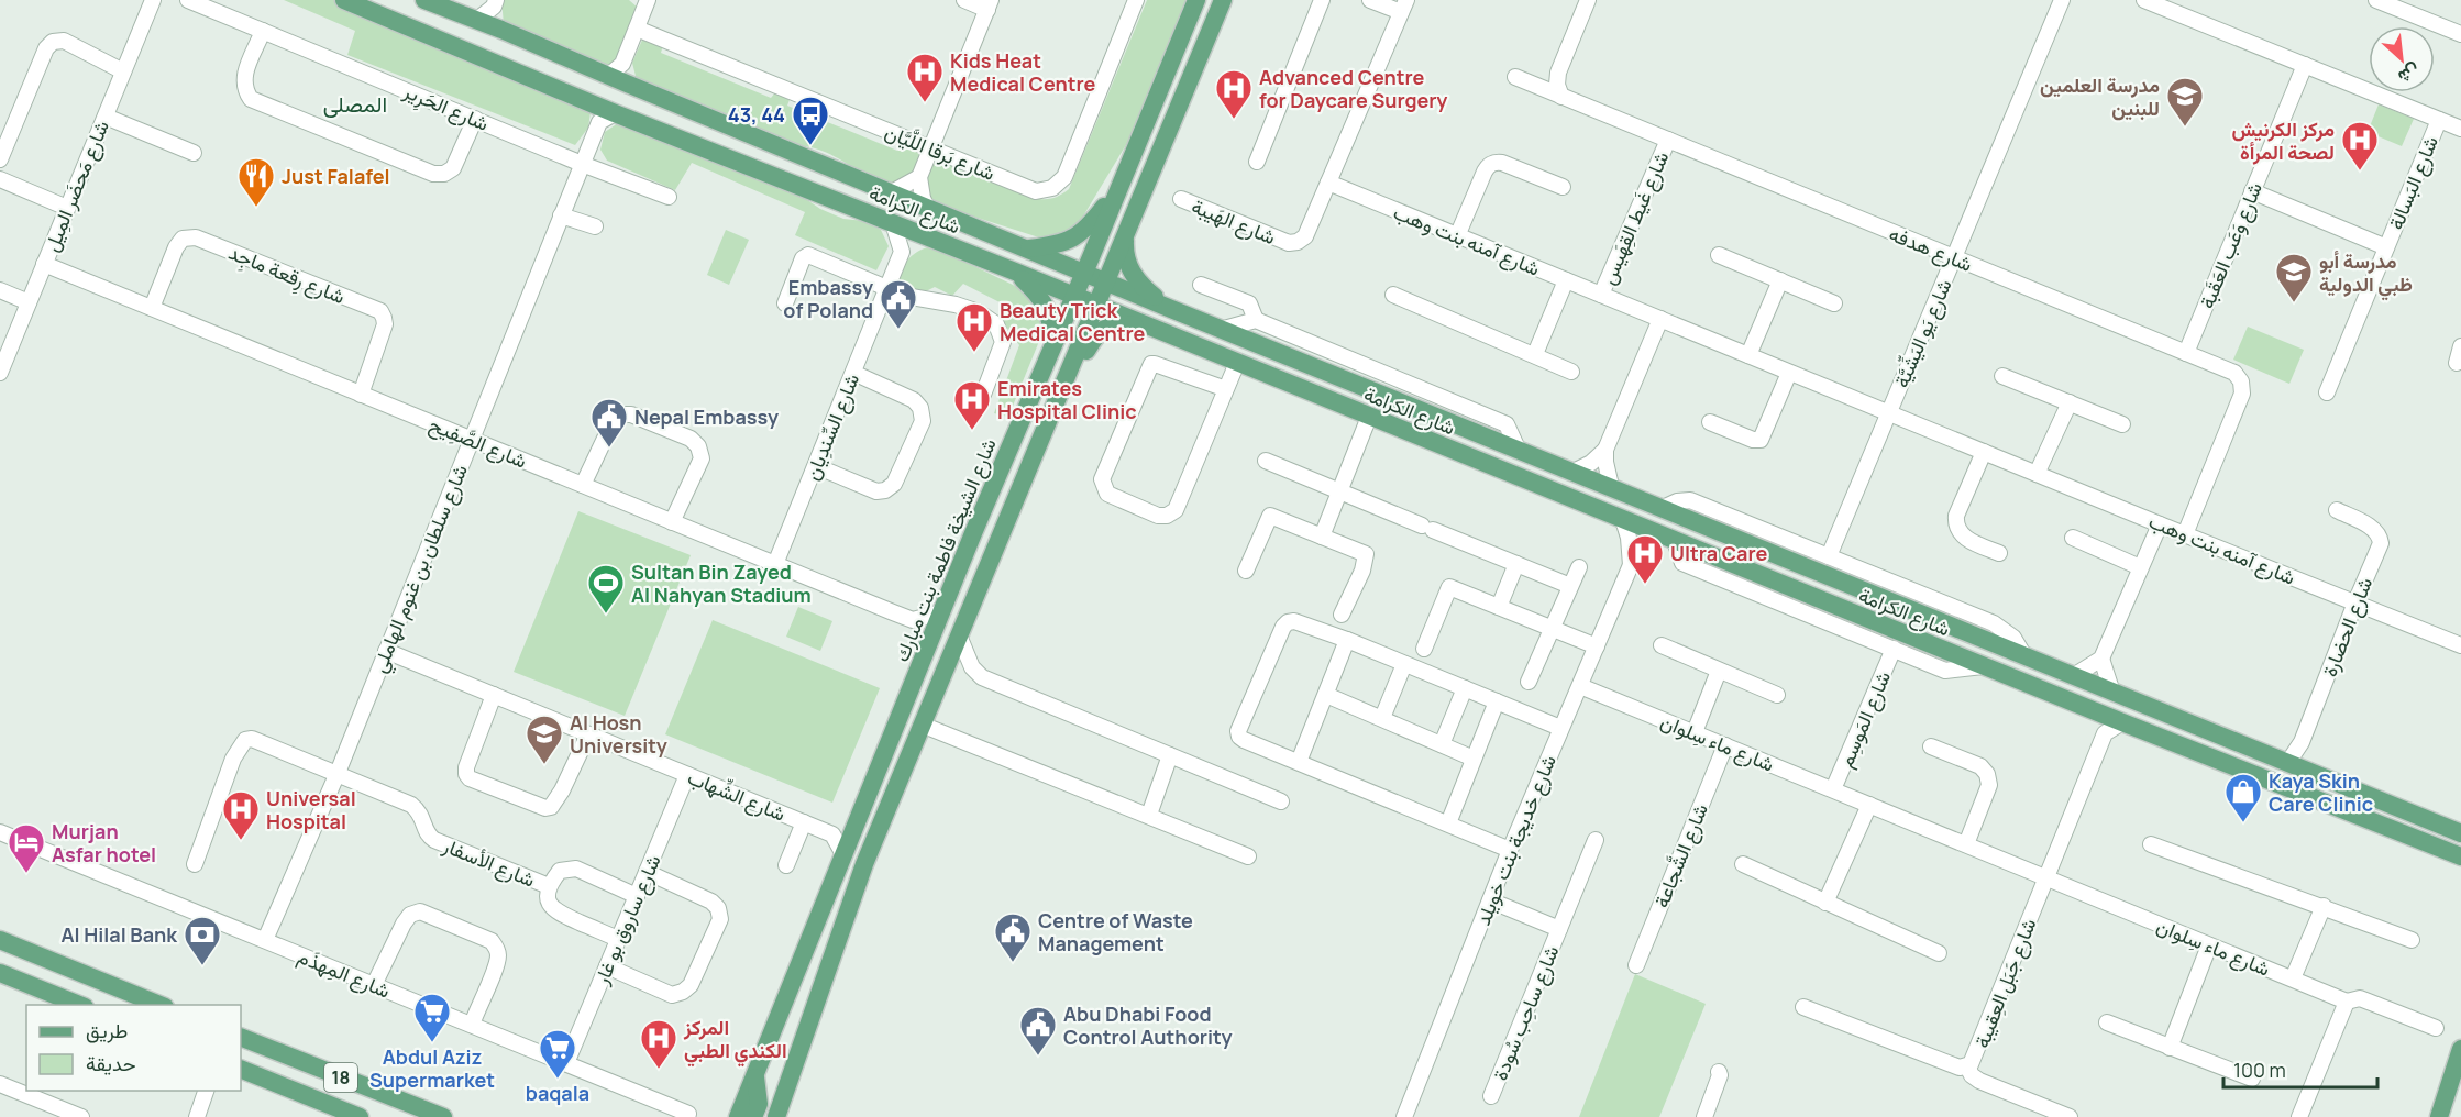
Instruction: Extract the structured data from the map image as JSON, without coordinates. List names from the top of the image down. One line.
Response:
{"streets":{"main road":["شارع الكرامة","شارع الشيخة فاطمة بنت مبارك","18"],"street":["شارع الحَرِير","شارع بَرقا اللَّيَّان","شارع البَسالة","شارع مَحضَر المِيل","شارع غَيط القِهَيس","شارع الهَيبة","شارع آمنه بنت وهب","شارع وَعَب العَقَبة","شارع هدفه","شارع رِقعة ماجِد","شارع يَو اليَشِّيَّة","شارع السِّندِيان","شارع الصَّفِيح","شارع سلطان بن غنوم الهاملي","شارع الحضارة","شارع المَوسِم","شارع ماء سِلوان","شارع الشِّهاب","شارع خديجة بنت خويلد","شارع الشَّجاعة","شارع الأسفار","شارع ساروق بو غار","شارع المِهذَم","شارع جَبَل العِقيبة","شارع ساحِب سُودة"]},"crossings":[["شارع الحَرِير","شارع سلطان بن غنوم الهاملي"],["شارع مَحضَر المِيل","شارع الصَّفِيح"],["شارع الكرامة","شارع الشيخة فاطمة بنت مبارك"],["شارع الكرامة","شارع سلطان بن غنوم الهاملي"],["شارع الكرامة","شارع الحضارة"],["شارع الكرامة","شارع خديجة بنت خويلد"],["شارع غَيط القِهَيس","شارع آمنه بنت وهب"],["شارع غَيط القِهَيس","شارع هدفه"],["شارع الهَيبة","شارع آمنه بنت وهب"],["شارع آمنه بنت وهب","شارع هدفه"],["شارع آمنه بنت وهب","شارع يَو اليَشِّيَّة"],["شارع آمنه بنت وهب","شارع الحضارة"],["شارع وَعَب العَقَبة","شارع هدفه"],["شارع هدفه","شارع يَو اليَشِّيَّة"],["شارع رِقعة ماجِد","شارع الصَّفِيح"],["شارع السِّندِيان","شارع الصَّفِيح"],["شارع الصَّفِيح","شارع سلطان بن غنوم الهاملي"],["شارع سلطان بن غنوم الهاملي","شارع الشِّهاب"],["شارع سلطان بن غنوم الهاملي","شارع الأسفار"],["شارع سلطان بن غنوم الهاملي","شارع المِهذَم"],["شارع المَوسِم","شارع ماء سِلوان"],["شارع ماء سِلوان","شارع خديجة بنت خويلد"],["شارع ماء سِلوان","شارع الشَّجاعة"],["شارع ماء سِلوان","شارع جَبَل العِقيبة"],["شارع الشِّهاب","شارع ساروق بو غار"],["شارع خديجة بنت خويلد","شارع ساحِب سُودة"],["شارع ساروق بو غار","شارع المِهذَم"]],"districts":["المصلى"],"places":{"hospital":["Kids Heat Medical Centre","Advanced Centre for Daycare Surgery","مركز الكرنيش لصحة المرأة","Beauty Trick Medical Centre","Emirates Hospital Clinic","Ultra Care","Universal Hospital","المركز الكندي الطبي"],"school or university":["مدرسة العلمين للبنين","مدرسة أبو ظبي الدولية","Al Hosn University"],"bus stop":["43, 44"],"restaurant":["Just Falafel"],"public building":["Embassy of Poland","Nepal Embassy","Centre of Waste Management","Abu Dhabi Food Control Authority"],"sports":["Sultan Bin Zayed Al Nahyan Stadium"],"shop":["Kaya Skin Care Clinic"],"hotel":["Murjan Asfar hotel"],"bank":["Al Hilal Bank"],"supermarket":["Abdul Aziz Supermarket","baqala"]},"legend":["طريق","حديقة"],"scale_bar":"100 m","north":"bottom right"}
